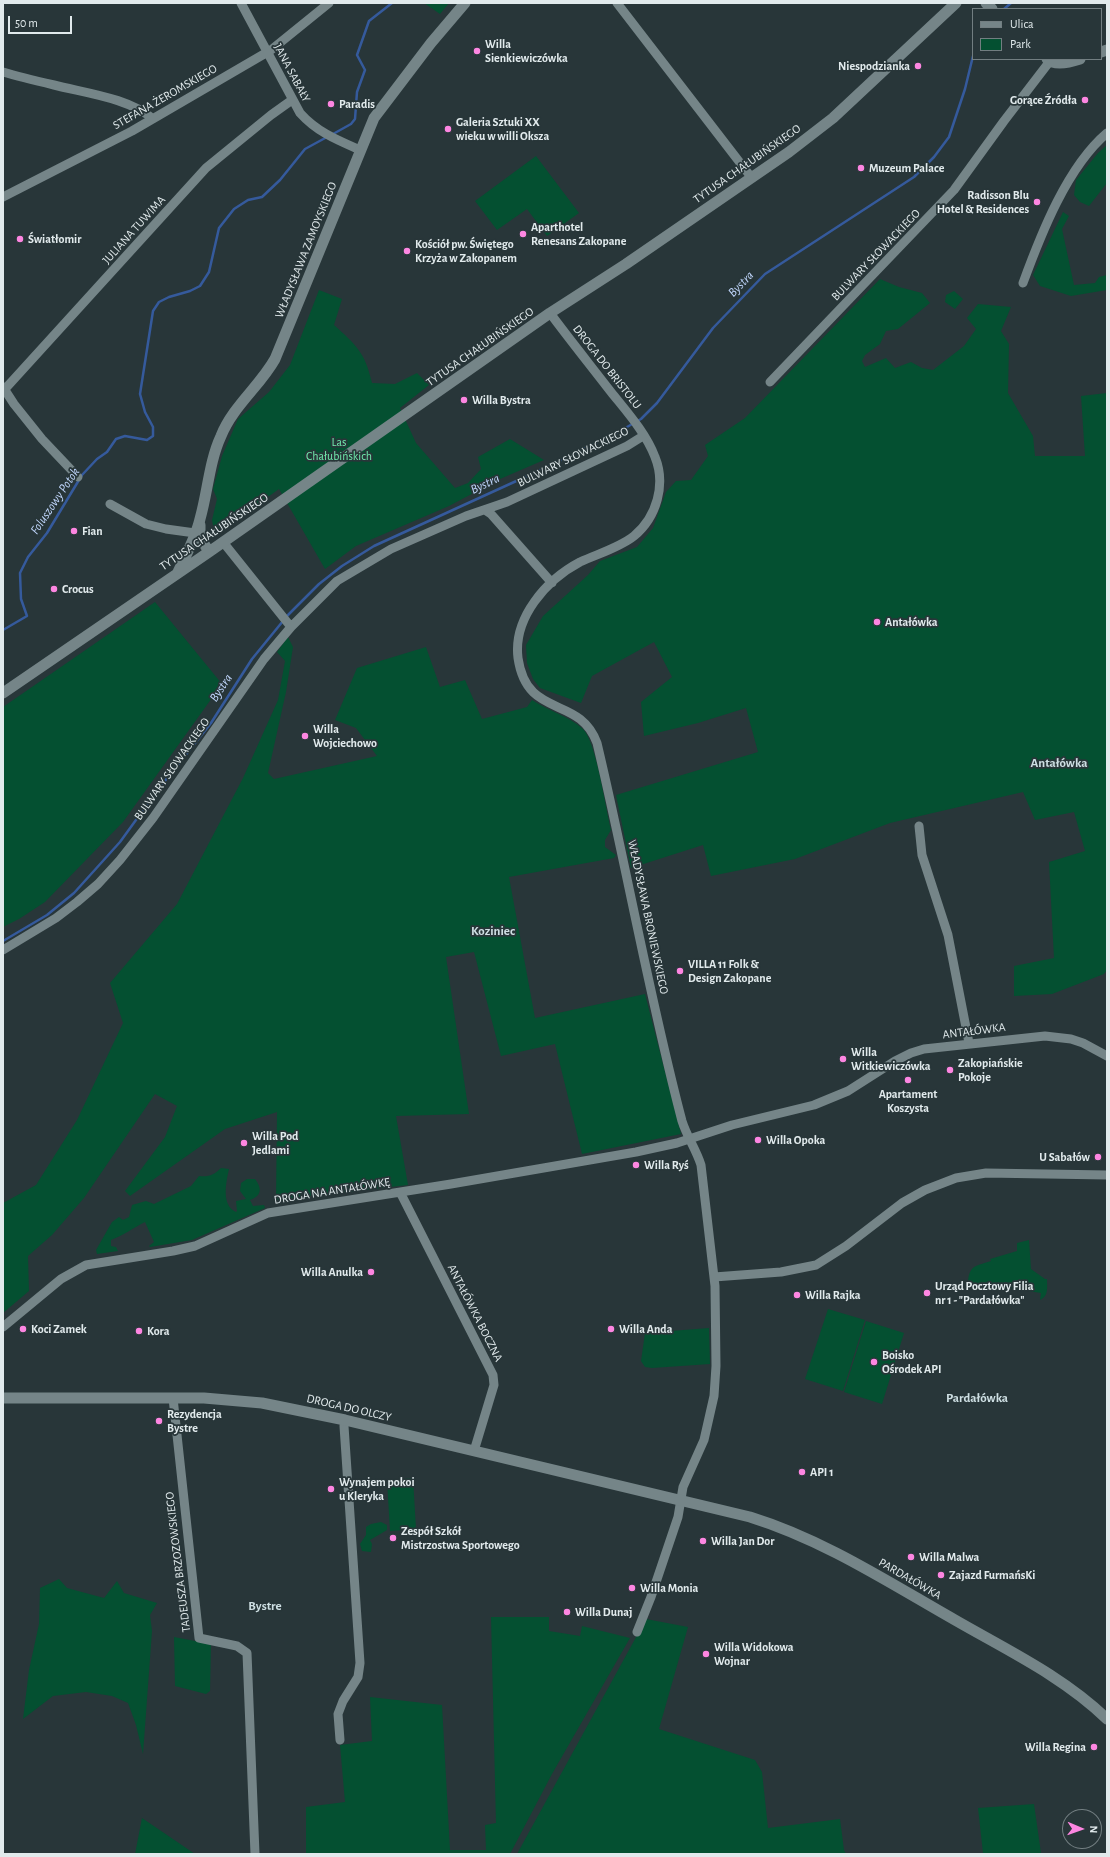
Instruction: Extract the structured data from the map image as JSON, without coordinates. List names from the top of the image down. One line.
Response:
{"streets":{"street":["JANA SABAŁY","STEFANA ŻEROMSKIEGO","TYTUSA CHAŁUBIŃSKIEGO","JULIANA TUWIMA","WŁADYSŁAWA ZAMOYSKIEGO","BULWARY SŁOWACKIEGO","DROGA DO BRISTOLU","WŁADYSŁAWA BRONIEWSKIEGO","ANTAŁÓWKA","DROGA NA ANTAŁÓWKĘ","ANTAŁÓWKA BOCZNA","DROGA DO OLCZY","TADEUSZA BRZOZOWSKIEGO","PARDAŁÓWKA"]},"crossings":[["JANA SABAŁY","STEFANA ŻEROMSKIEGO"],["JANA SABAŁY","JULIANA TUWIMA"],["JANA SABAŁY","WŁADYSŁAWA ZAMOYSKIEGO"],["TYTUSA CHAŁUBIŃSKIEGO","WŁADYSŁAWA ZAMOYSKIEGO"],["TYTUSA CHAŁUBIŃSKIEGO","DROGA DO BRISTOLU"],["BULWARY SŁOWACKIEGO","DROGA DO BRISTOLU"],["BULWARY SŁOWACKIEGO","WŁADYSŁAWA BRONIEWSKIEGO"],["DROGA DO BRISTOLU","WŁADYSŁAWA BRONIEWSKIEGO"],["WŁADYSŁAWA BRONIEWSKIEGO","ANTAŁÓWKA"],["WŁADYSŁAWA BRONIEWSKIEGO","DROGA NA ANTAŁÓWKĘ"],["WŁADYSŁAWA BRONIEWSKIEGO","DROGA DO OLCZY"],["WŁADYSŁAWA BRONIEWSKIEGO","PARDAŁÓWKA"],["ANTAŁÓWKA","DROGA NA ANTAŁÓWKĘ"],["DROGA NA ANTAŁÓWKĘ","ANTAŁÓWKA BOCZNA"],["ANTAŁÓWKA BOCZNA","DROGA DO OLCZY"],["DROGA DO OLCZY","TADEUSZA BRZOZOWSKIEGO"],["DROGA DO OLCZY","PARDAŁÓWKA"]],"districts":["Antałówka","Koziniec","Pardałówka","Bystre"],"water":["Bystra","Foluszowy Potok"],"parks":["Las Chałubińskich"],"places":["Willa Sienkiewiczówka","Niespodzianka","Gorące Źródła","Paradis","Galeria Sztuki XX wieku w willi Oksza","Muzeum Palace","Radisson Blu Hotel & Residences","Aparthotel Renesans Zakopane","Światłomir","Kościół pw. Świętego Krzyża w Zakopanem","Willa Bystra","Fian","Crocus","Antałówka","Willa Wojciechowo","VILLA 11 Folk & Design Zakopane","Willa Witkiewiczówka","Zakopiańskie Pokoje","Apartament Koszysta","Willa Opoka","Willa Pod Jedlami","U Sabałów","Willa Ryś","Willa Anulka","Urząd Pocztowy Filia nr 1 - \"Pardałówka\"","Willa Rajka","Koci Zamek","Willa Anda","Kora","Boisko Ośrodek API","Rezydencja Bystre","API 1","Wynajem pokoi u Kleryka","Zespół Szkół Mistrzostwa Sportowego","Willa Jan Dor","Willa Malwa","Zajazd FurmańsKi","Willa Monia","Willa Dunaj","Willa Widokowa Wojnar","Willa Regina"],"legend":["Ulica","Park"],"scale_bar":"50 m","north":"right"}
